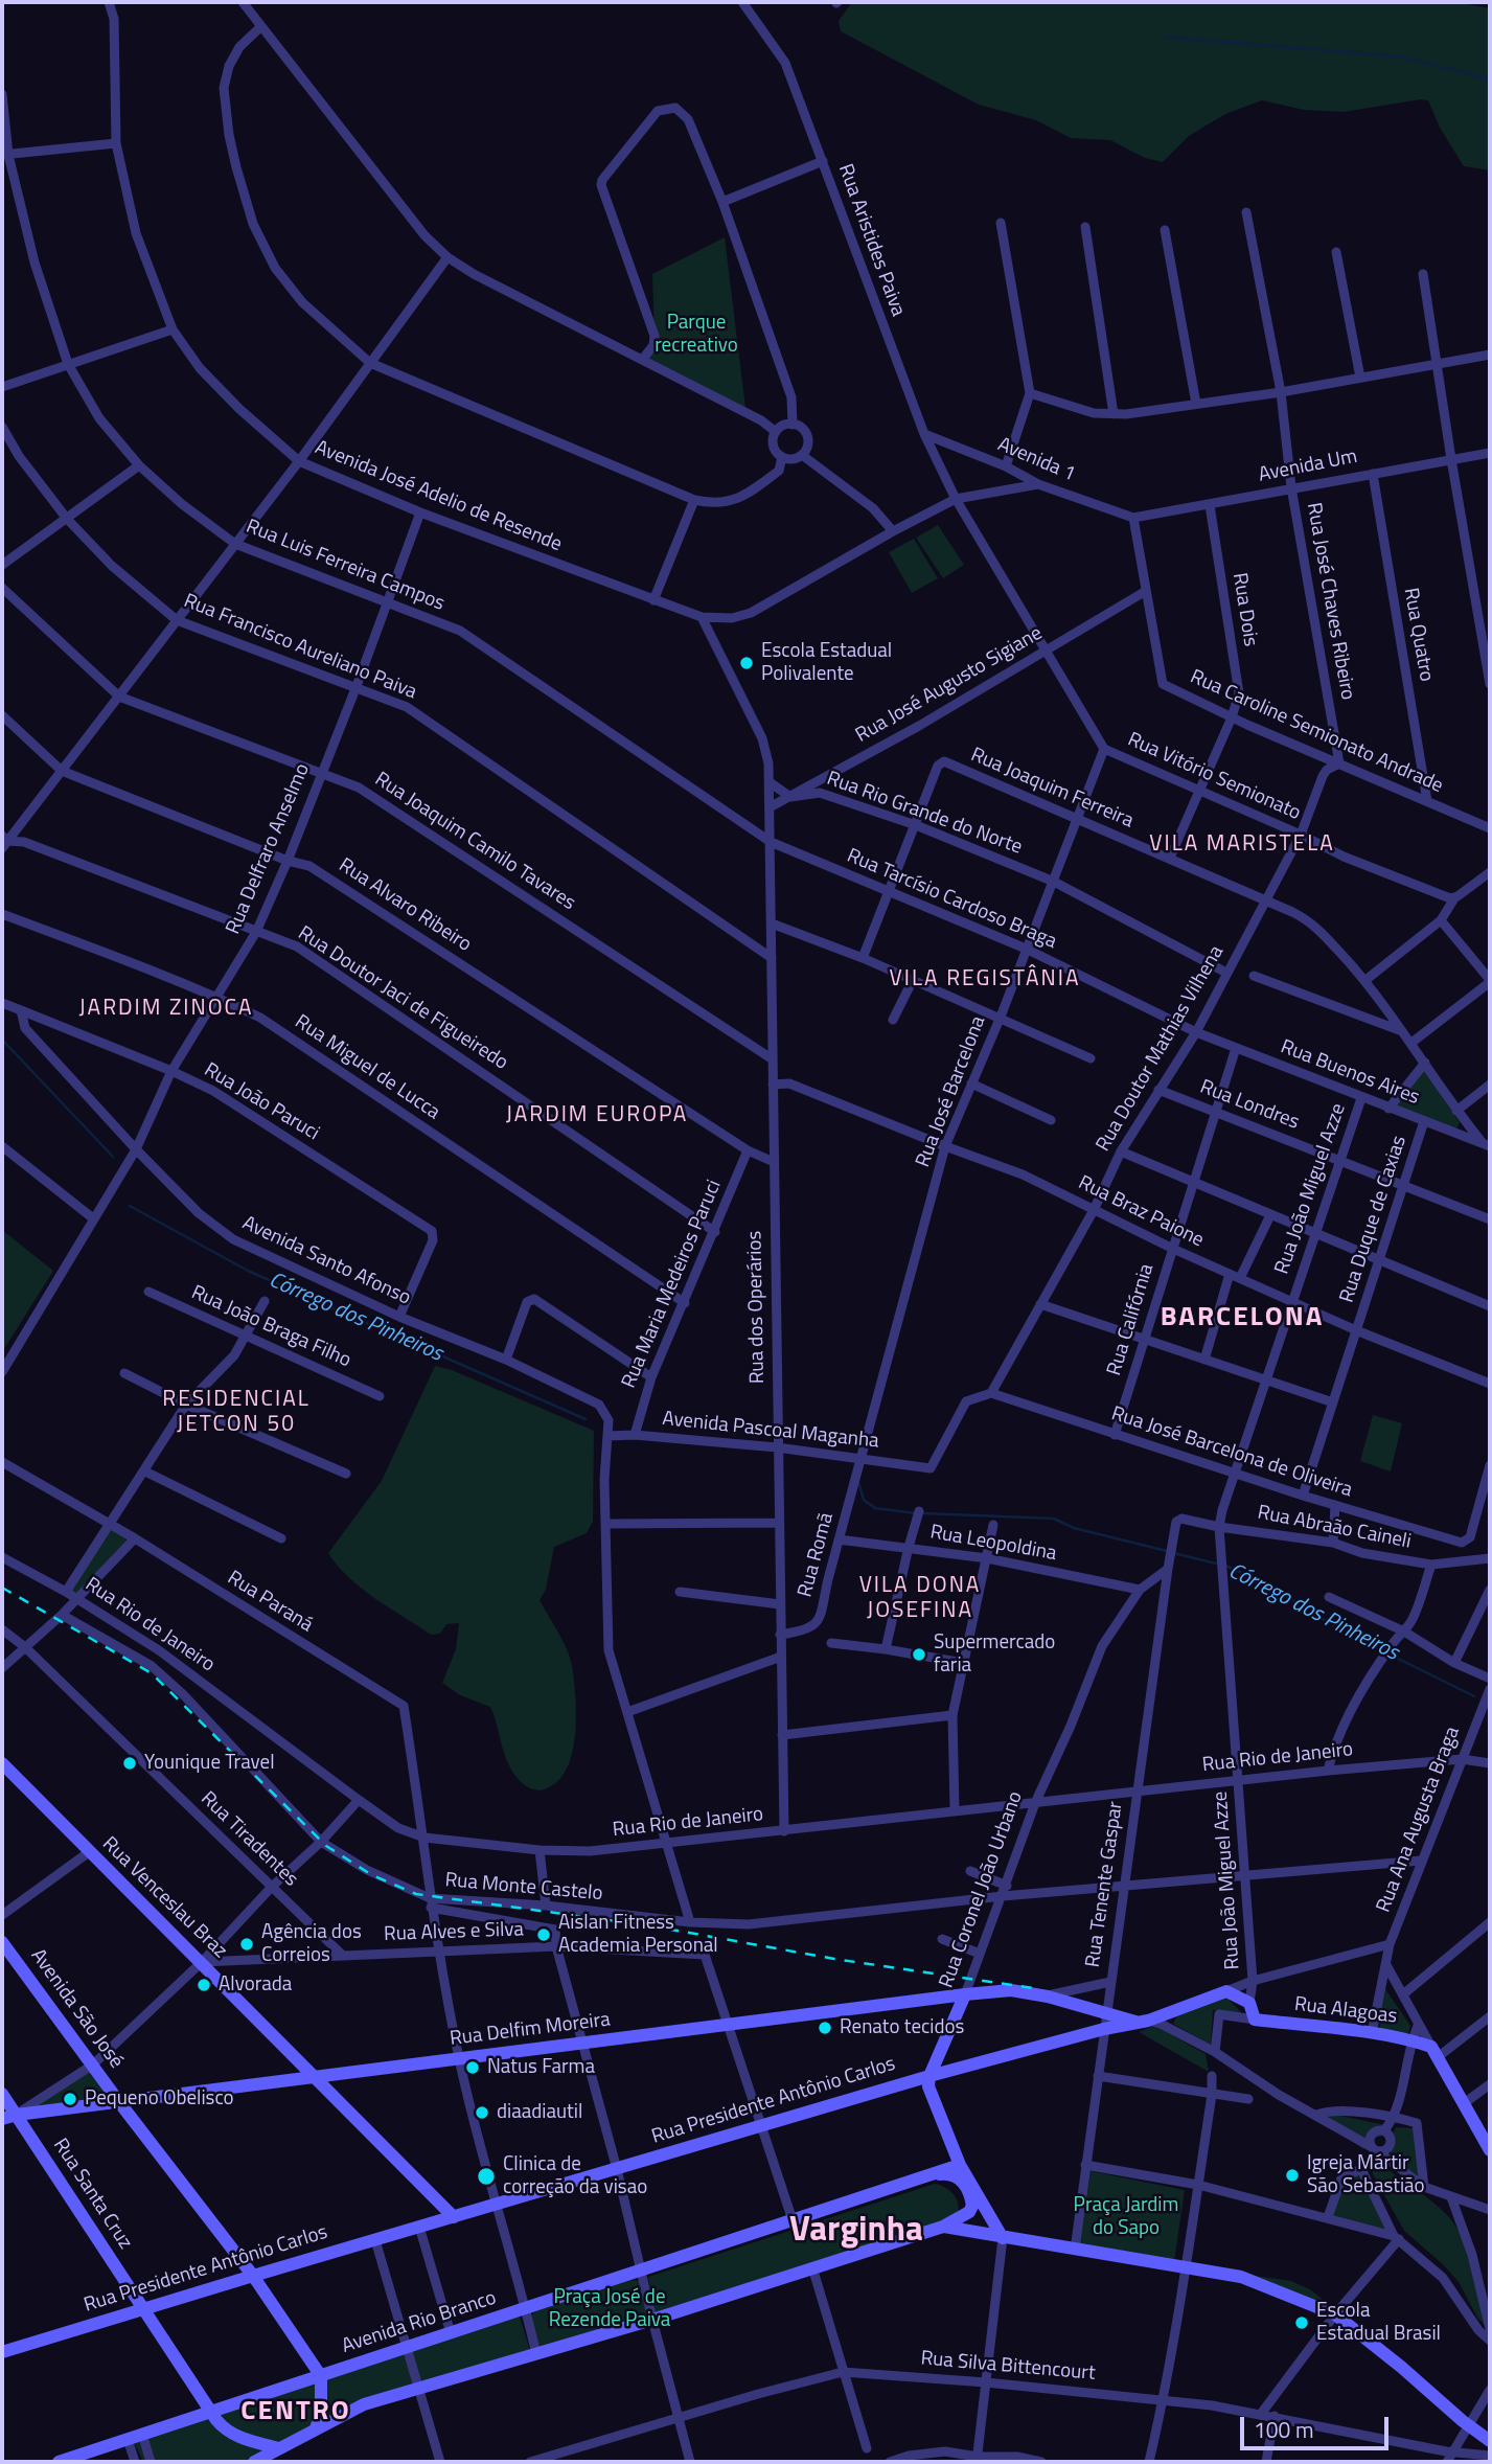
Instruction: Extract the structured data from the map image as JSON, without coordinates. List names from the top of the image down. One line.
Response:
{"streets":{"main road":["Rua Coronel João Urbano","Rua Venceslau Braz","Avenida São José","Rua Alagoas","Rua Delfim Moreira","Rua Presidente Antônio Carlos","Rua Santa Cruz","Avenida Rio Branco"],"street":["Rua Aristides Paiva","Avenida 1","Avenida Um","Avenida José Adelio de Resende","Rua Luis Ferreira Campos","Rua José Chaves Ribeiro","Rua Dois","Rua Quatro","Rua Francisco Aureliano Paiva","Rua José Augusto Sigiane","Rua Caroline Semionato Andrade","Rua Vitório Semionato","Rua Joaquim Ferreira","Rua Rio Grande do Norte","Rua Joaquim Camilo Tavares","Rua Delfraro Anselmo","Rua Tarcísio Cardoso Braga","Rua Alvaro Ribeiro","Rua Doutor Jaci de Figueiredo","Rua Doutor Mathias Vilhena","Rua Miguel de Lucca","Rua Buenos Aires","Rua José Barcelona","Rua João Paruci","Rua Londres","Rua João Miguel Azze","Rua Braz Paione","Rua Duque de Caxias","Avenida Santo Afonso","Rua Maria Medeiros Paruci","Rua dos Operários","Rua Califórnia","Rua João Braga Filho","Avenida Pascoal Maganha","Rua José Barcelona de Oliveira","Rua Abraão Caineli","Rua Leopoldina","Rua Romã","Rua Paraná","Rua Rio de Janeiro","Rua Ana Augusta Braga","Rua Tiradentes","Rua Tenente Gaspar","Rua Monte Castelo","Rua Alves e Silva","Rua Silva Bittencourt"]},"crossings":[["Rua Aristides Paiva","Avenida 1"],["Rua Aristides Paiva","Avenida José Adelio de Resende"],["Rua Aristides Paiva","Rua Vitório Semionato"],["Avenida 1","Avenida Um"],["Avenida 1","Avenida José Adelio de Resende"],["Avenida 1","Rua Caroline Semionato Andrade"],["Avenida Um","Rua José Chaves Ribeiro"],["Avenida Um","Rua Dois"],["Avenida Um","Rua Quatro"],["Avenida Um","Rua Caroline Semionato Andrade"],["Avenida José Adelio de Resende","Rua Vitório Semionato"],["Avenida José Adelio de Resende","Rua Delfraro Anselmo"],["Rua Luis Ferreira Campos","Rua Delfraro Anselmo"],["Rua Luis Ferreira Campos","Rua Tarcísio Cardoso Braga"],["Rua Luis Ferreira Campos","Rua dos Operários"],["Rua José Chaves Ribeiro","Rua Caroline Semionato Andrade"],["Rua José Chaves Ribeiro","Rua Doutor Mathias Vilhena"],["Rua Dois","Rua Caroline Semionato Andrade"],["Rua Dois","Rua Vitório Semionato"],["Rua Dois","Rua Joaquim Ferreira"],["Rua Quatro","Rua Caroline Semionato Andrade"],["Rua Francisco Aureliano Paiva","Rua Delfraro Anselmo"],["Rua Francisco Aureliano Paiva","Rua dos Operários"],["Rua José Augusto Sigiane","Rua Caroline Semionato Andrade"],["Rua José Augusto Sigiane","Rua Vitório Semionato"],["Rua José Augusto Sigiane","Rua Rio Grande do Norte"],["Rua José Augusto Sigiane","Rua dos Operários"],["Rua Caroline Semionato Andrade","Rua Doutor Mathias Vilhena"],["Rua Vitório Semionato","Rua Doutor Mathias Vilhena"],["Rua Vitório Semionato","Rua José Barcelona"],["Rua Joaquim Ferreira","Rua Rio Grande do Norte"],["Rua Joaquim Ferreira","Rua Doutor Mathias Vilhena"],["Rua Joaquim Ferreira","Rua Buenos Aires"],["Rua Joaquim Ferreira","Rua José Barcelona"],["Rua Rio Grande do Norte","Rua Doutor Mathias Vilhena"],["Rua Rio Grande do Norte","Rua José Barcelona"],["Rua Joaquim Camilo Tavares","Rua Delfraro Anselmo"],["Rua Joaquim Camilo Tavares","Rua dos Operários"],["Rua Delfraro Anselmo","Rua Alvaro Ribeiro"],["Rua Delfraro Anselmo","Rua Doutor Jaci de Figueiredo"],["Rua Delfraro Anselmo","Rua Miguel de Lucca"],["Rua Delfraro Anselmo","Rua João Paruci"],["Rua Delfraro Anselmo","Avenida Santo Afonso"],["Rua Tarcísio Cardoso Braga","Rua Doutor Mathias Vilhena"],["Rua Tarcísio Cardoso Braga","Rua Buenos Aires"],["Rua Tarcísio Cardoso Braga","Rua José Barcelona"],["Rua Tarcísio Cardoso Braga","Rua dos Operários"],["Rua Alvaro Ribeiro","Rua Maria Medeiros Paruci"],["Rua Alvaro Ribeiro","Rua dos Operários"],["Rua Doutor Jaci de Figueiredo","Rua Maria Medeiros Paruci"],["Rua Doutor Mathias Vilhena","Rua Buenos Aires"],["Rua Doutor Mathias Vilhena","Rua Londres"],["Rua Doutor Mathias Vilhena","Rua Braz Paione"],["Rua Doutor Mathias Vilhena","Avenida Pascoal Maganha"],["Rua Doutor Mathias Vilhena","Rua José Barcelona de Oliveira"],["Rua Miguel de Lucca","Rua Maria Medeiros Paruci"],["Rua Buenos Aires","Rua João Miguel Azze"],["Rua Buenos Aires","Rua Duque de Caxias"],["Rua Buenos Aires","Rua Califórnia"],["Rua José Barcelona","Rua Braz Paione"],["Rua José Barcelona","Avenida Pascoal Maganha"],["Rua José Barcelona","Rua Romã"],["Rua João Paruci","Avenida Santo Afonso"],["Rua Londres","Rua João Miguel Azze"],["Rua Londres","Rua Duque de Caxias"],["Rua Londres","Rua Califórnia"],["Rua João Miguel Azze","Rua Braz Paione"],["Rua João Miguel Azze","Rua José Barcelona de Oliveira"],["Rua João Miguel Azze","Rua Abraão Caineli"],["Rua João Miguel Azze","Rua Rio de Janeiro"],["Rua João Miguel Azze","Rua Monte Castelo"],["Rua Braz Paione","Rua Duque de Caxias"],["Rua Braz Paione","Rua dos Operários"],["Rua Braz Paione","Rua Califórnia"],["Rua Duque de Caxias","Rua José Barcelona de Oliveira"],["Avenida Santo Afonso","Avenida Pascoal Maganha"],["Rua Maria Medeiros Paruci","Avenida Pascoal Maganha"],["Rua dos Operários","Avenida Pascoal Maganha"],["Rua dos Operários","Rua Romã"],["Rua dos Operários","Rua Rio de Janeiro"],["Rua Califórnia","Rua José Barcelona de Oliveira"],["Avenida Pascoal Maganha","Rua José Barcelona de Oliveira"],["Avenida Pascoal Maganha","Rua Romã"],["Rua Abraão Caineli","Rua Tenente Gaspar"],["Rua Leopoldina","Rua Romã"],["Rua Leopoldina","Rua Coronel João Urbano"],["Rua Paraná","Rua Rio de Janeiro"],["Rua Paraná","Rua Monte Castelo"],["Rua Paraná","Rua Alves e Silva"],["Rua Paraná","Rua Delfim Moreira"],["Rua Paraná","Rua Presidente Antônio Carlos"],["Rua Paraná","Avenida Rio Branco"],["Rua Rio de Janeiro","Rua Ana Augusta Braga"],["Rua Rio de Janeiro","Rua Tenente Gaspar"],["Rua Rio de Janeiro","Rua Coronel João Urbano"],["Rua Ana Augusta Braga","Rua Monte Castelo"],["Rua Ana Augusta Braga","Rua Alagoas"],["Rua Tiradentes","Rua Alves e Silva"],["Rua Tenente Gaspar","Rua Monte Castelo"],["Rua Tenente Gaspar","Rua Coronel João Urbano"],["Rua Tenente Gaspar","Rua Delfim Moreira"],["Rua Tenente Gaspar","Rua Presidente Antônio Carlos"],["Rua Monte Castelo","Rua Coronel João Urbano"],["Rua Coronel João Urbano","Rua Delfim Moreira"],["Rua Coronel João Urbano","Rua Presidente Antônio Carlos"],["Rua Venceslau Braz","Rua Alves e Silva"],["Rua Venceslau Braz","Rua Delfim Moreira"],["Rua Venceslau Braz","Rua Presidente Antônio Carlos"],["Rua Alves e Silva","Rua Delfim Moreira"],["Avenida São José","Rua Delfim Moreira"],["Avenida São José","Rua Presidente Antônio Carlos"],["Avenida São José","Avenida Rio Branco"],["Rua Delfim Moreira","Rua Presidente Antônio Carlos"],["Rua Delfim Moreira","Rua Santa Cruz"],["Rua Presidente Antônio Carlos","Rua Santa Cruz"],["Rua Santa Cruz","Avenida Rio Branco"]],"districts":["VILA MARISTELA","VILA REGISTÂNIA","JARDIM ZINOCA","JARDIM EUROPA","BARCELONA","RESIDENCIAL JETCON 50","VILA DONA JOSEFINA","Varginha","CENTRO"],"water":["Córrego dos Pinheiros"],"parks":["Parque recreativo","Praça Jardim do Sapo","Praça José de Rezende Paiva"],"places":["Escola Estadual Polivalente","Supermercado faria","Younique Travel","Aislan Fitness Academia Personal","Agência dos Correios","Alvorada","Renato tecidos","Natus Farma","Pequeno Obelisco","diaadiautil","Igreja Mártir São Sebastião","Clinica de correção da visao","Escola Estadual Brasil"],"scale_bar":"100 m"}
